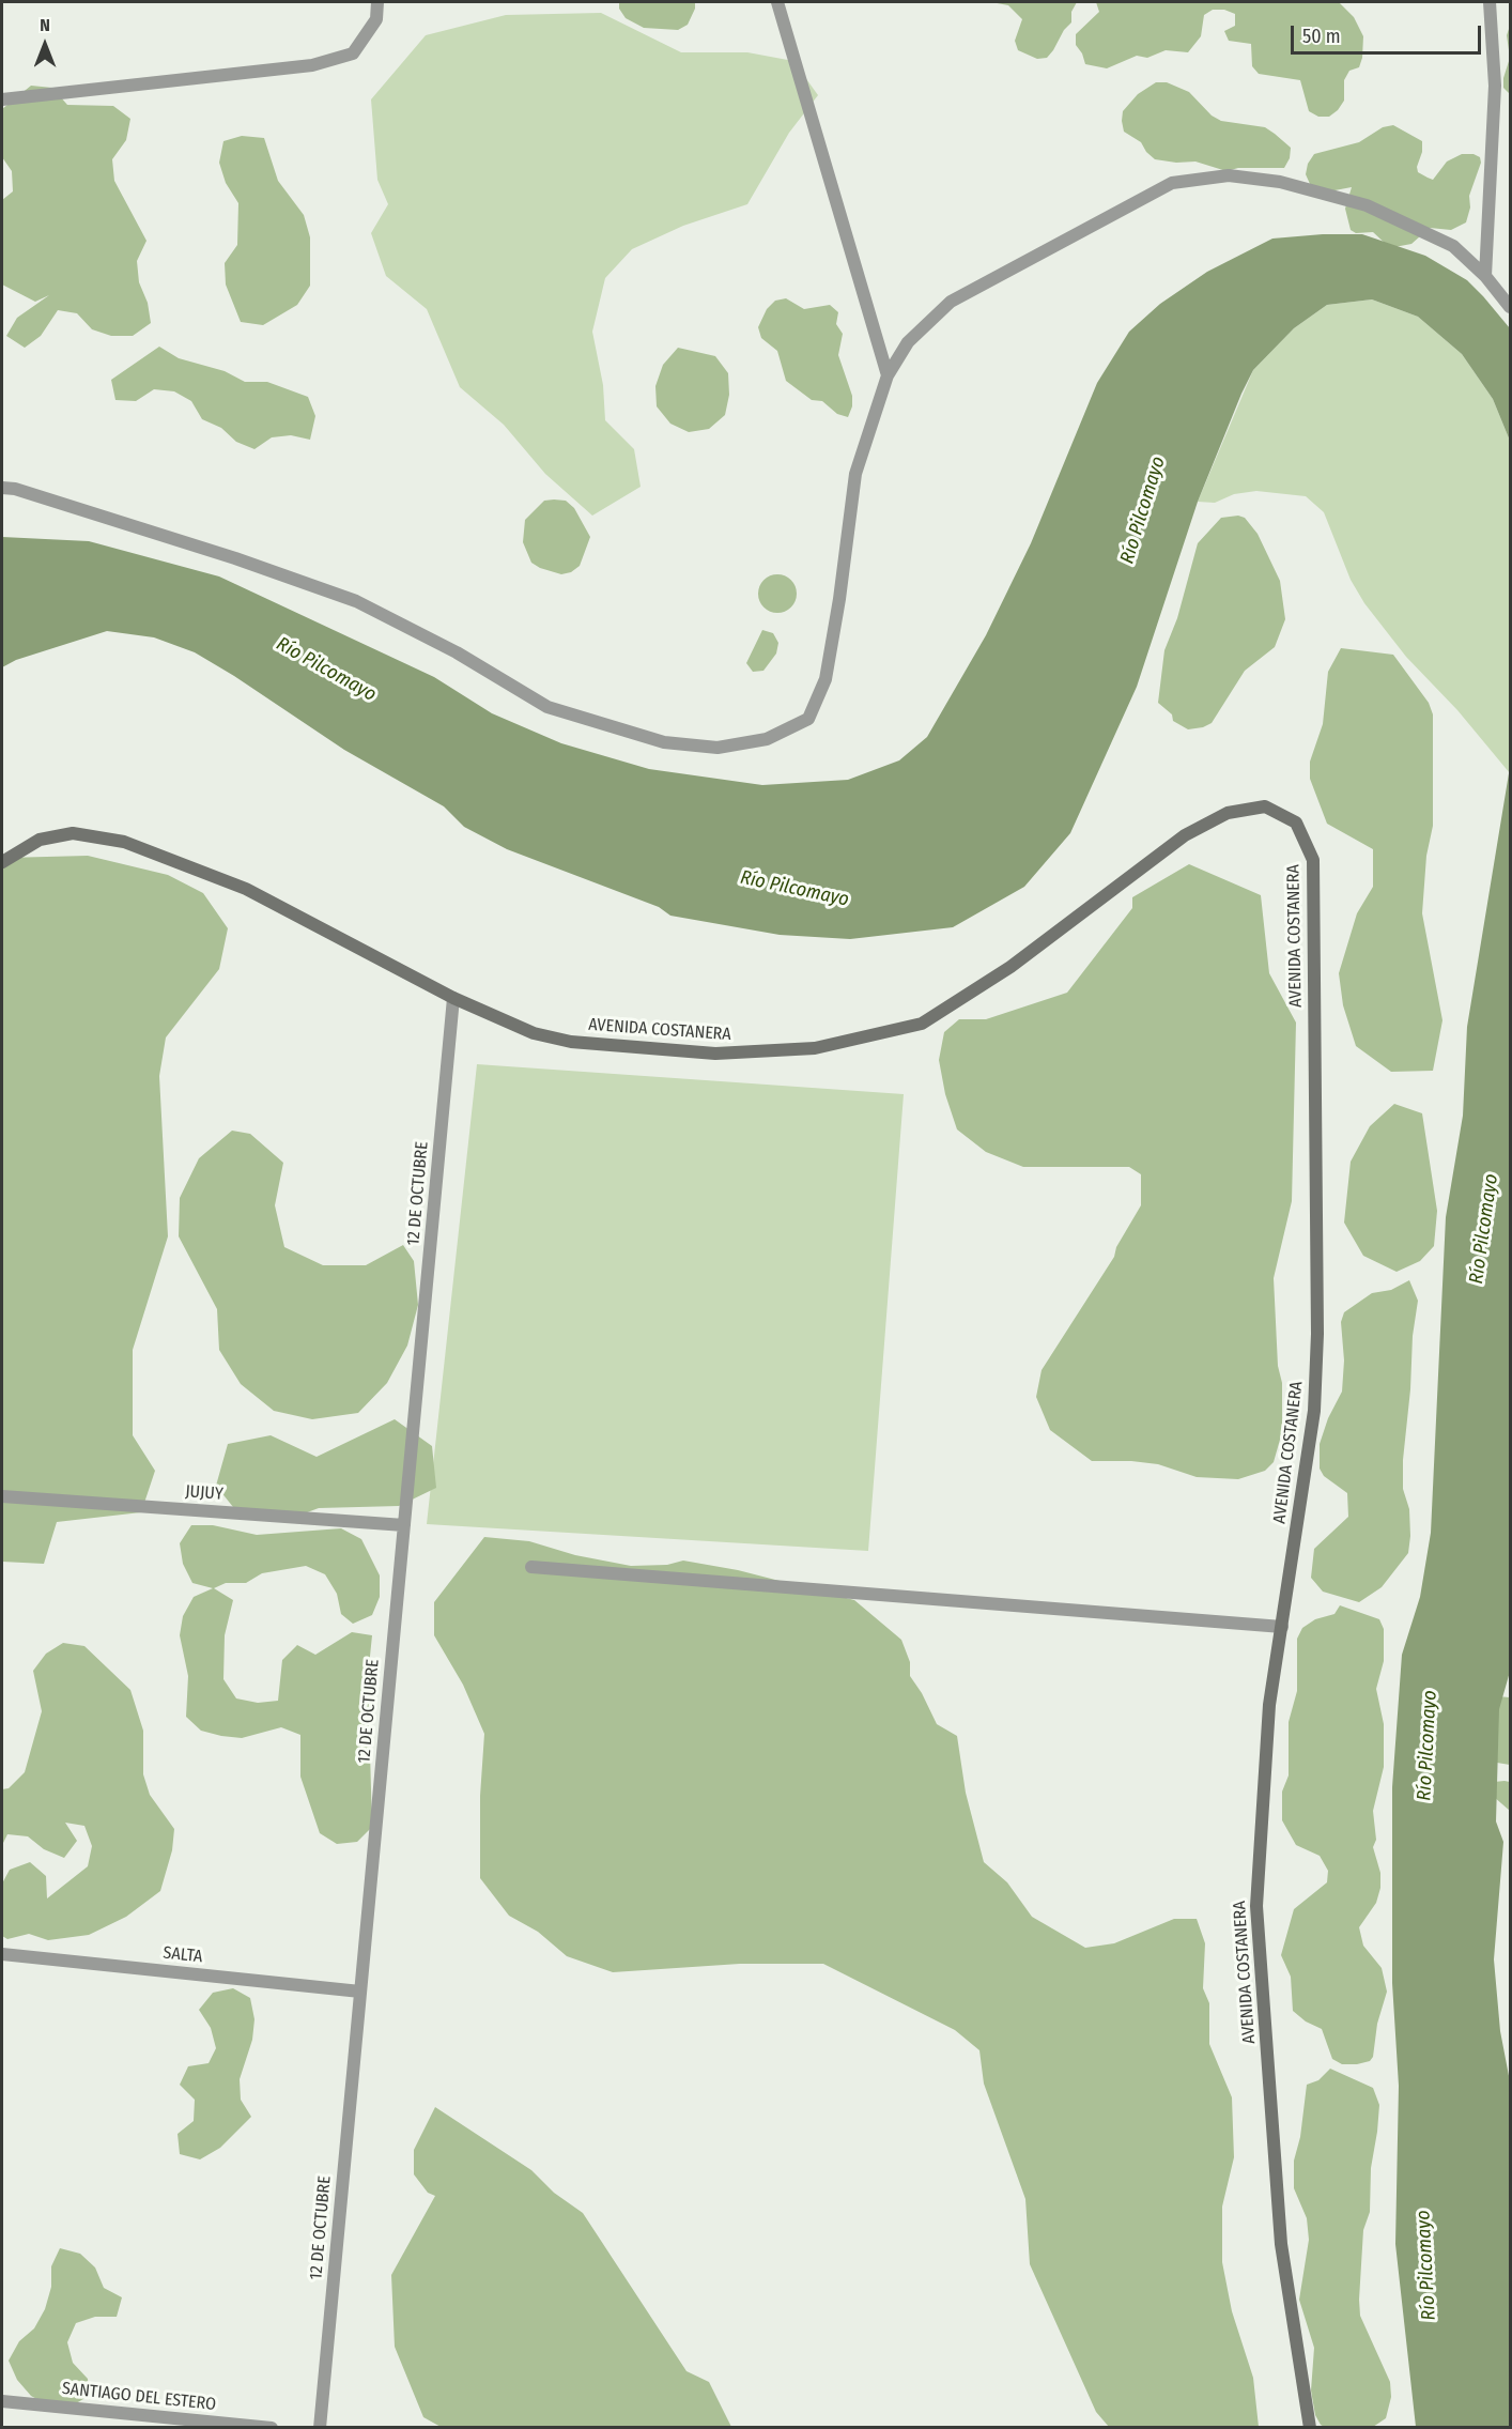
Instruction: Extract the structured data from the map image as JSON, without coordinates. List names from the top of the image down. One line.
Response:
{"streets":{"street":["AVENIDA COSTANERA","12 DE OCTUBRE","JUJUY","SALTA","SANTIAGO DEL ESTERO"]},"crossings":[["AVENIDA COSTANERA","12 DE OCTUBRE"],["12 DE OCTUBRE","JUJUY"],["12 DE OCTUBRE","SALTA"]],"water":["Río Pilcomayo"],"scale_bar":"50 m","north":"top"}
